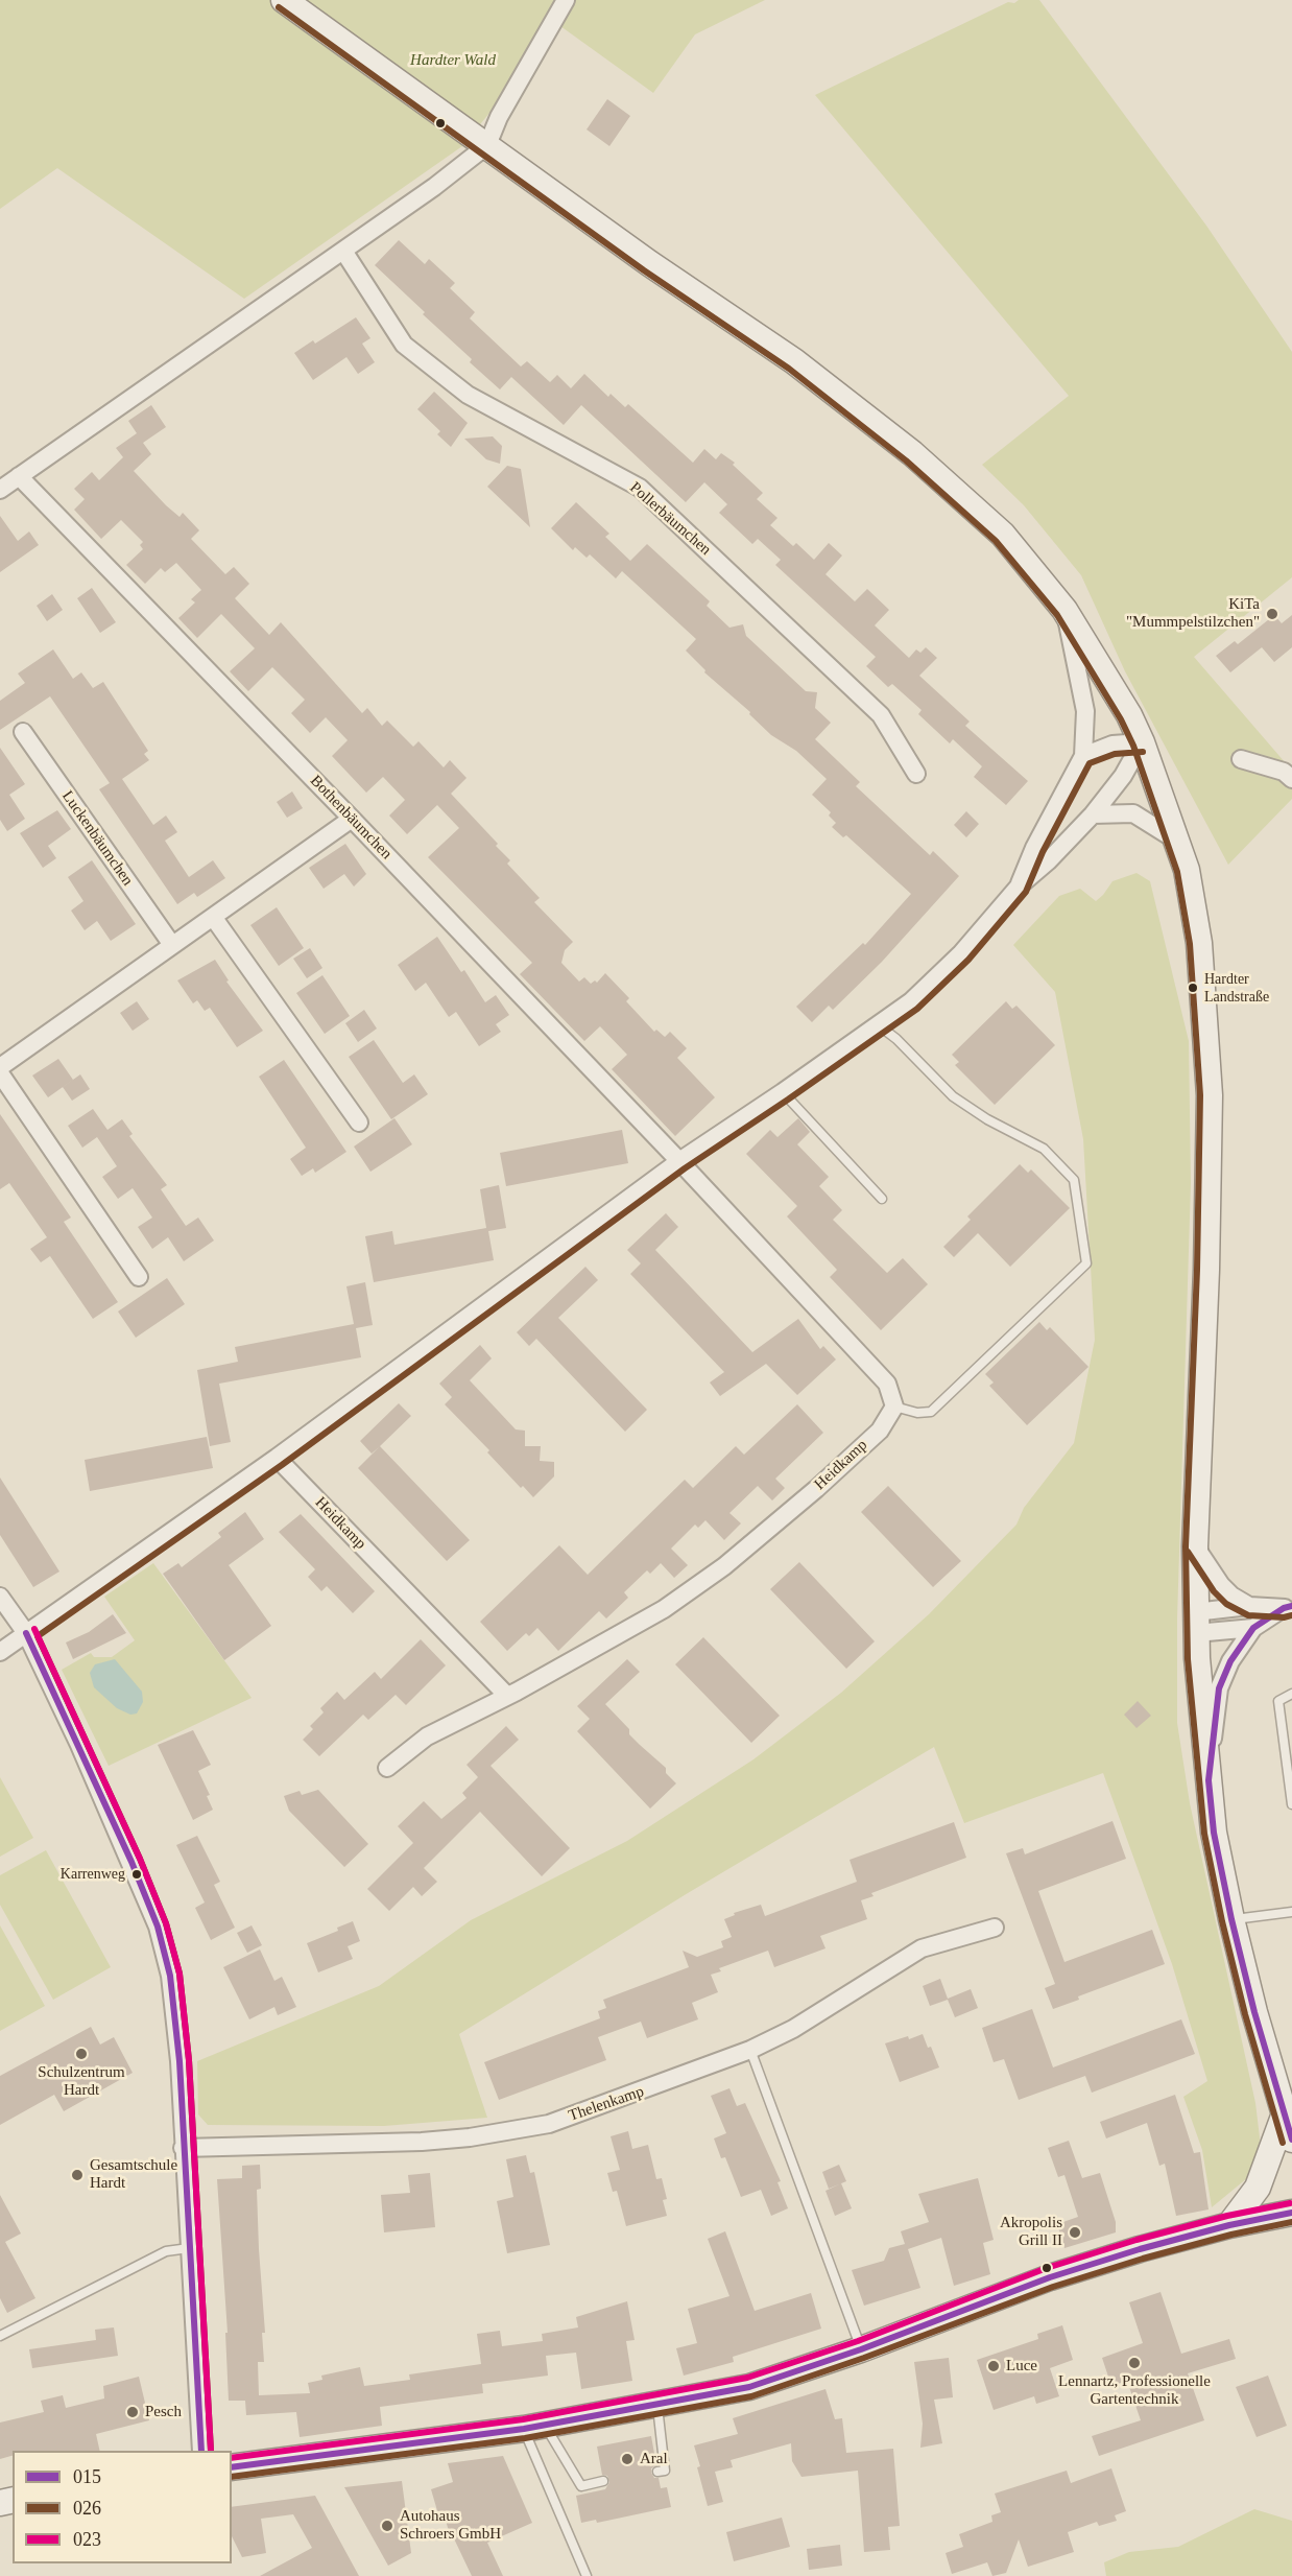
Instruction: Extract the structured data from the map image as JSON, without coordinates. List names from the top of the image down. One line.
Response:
{"streets":{"street":["Pollerbäumchen","Bothenbäumchen","Luckenbäumchen","Heidkamp","Thelenkamp"]},"parks":["Hardter Wald"],"places":["KiTa \"Mummpelstilzchen\"","Hardter Landstraße","Karrenweg","Schulzentrum Hardt","Gesamtschule Hardt","Akropolis Grill II","Lennartz, Professionelle Gartentechnik","Luce","Pesch","Aral","Autohaus Schroers GmbH"],"lines":["transit line 026","transit line 015","transit line 023"],"legend":["015","026","023"]}
